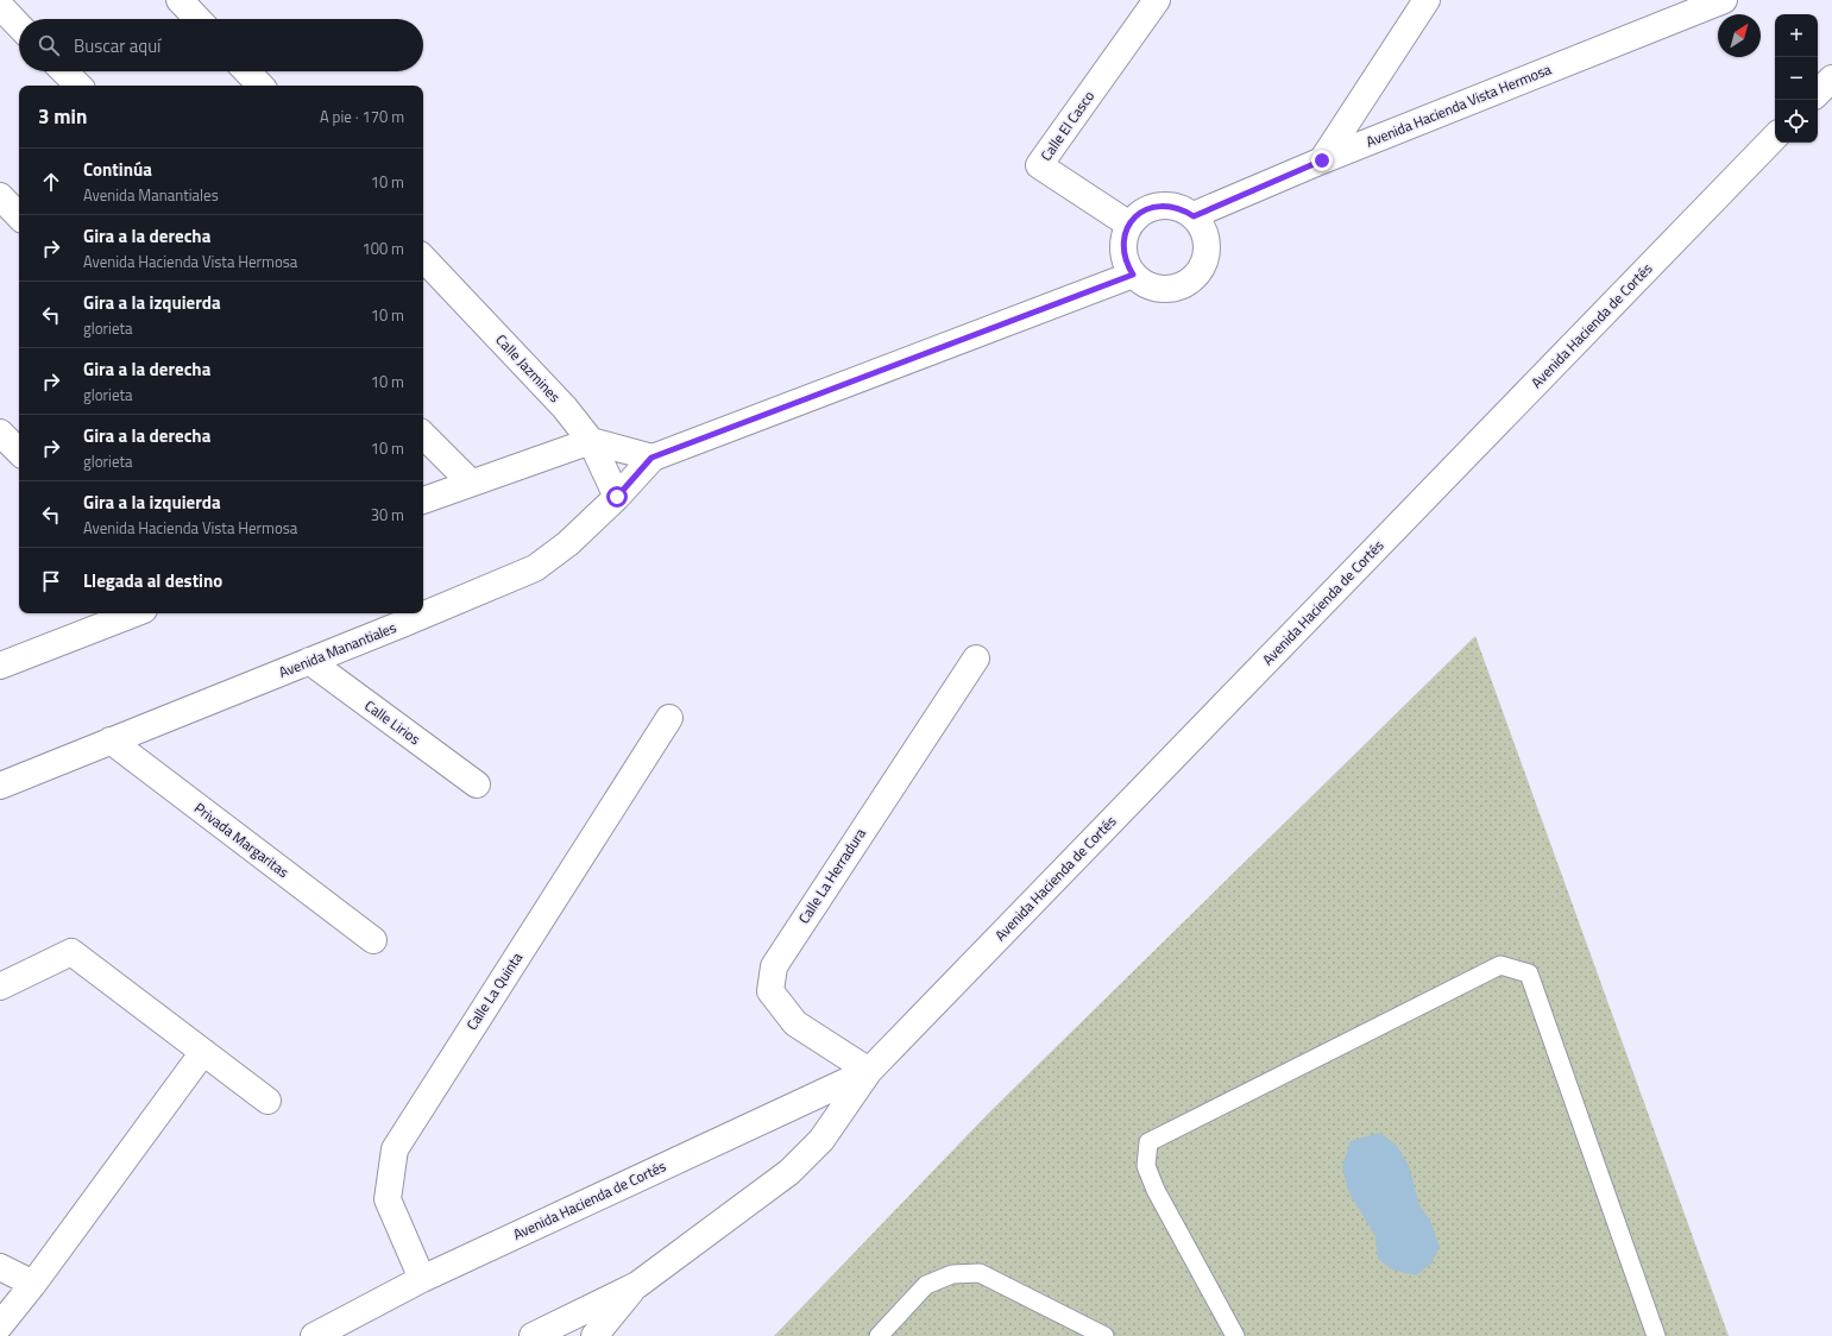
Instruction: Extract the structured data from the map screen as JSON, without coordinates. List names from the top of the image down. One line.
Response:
{"streets":{"street":["Avenida Hacienda Vista Hermosa","Calle El Casco","Avenida Hacienda de Cortés","Calle Jazmines","Avenida Manantiales","Calle Lirios","Privada Margaritas","Calle La Herradura","Calle La Quinta"]},"crossings":[["Avenida Hacienda Vista Hermosa","Calle El Casco"],["Avenida Hacienda de Cortés","Calle La Herradura"],["Avenida Hacienda de Cortés","Calle La Quinta"],["Calle Jazmines","Avenida Manantiales"],["Avenida Manantiales","Calle Lirios"],["Avenida Manantiales","Privada Margaritas"]],"north":"top right","page":{"map_buttons":["+","−"],"search":"Buscar aquí","heading":["3 min","A pie · 170 m"],"list":[["Continúa","Avenida Manantiales","10 m"],["Gira a la derecha","Avenida Hacienda Vista Hermosa","100 m"],["Gira a la izquierda","glorieta","10 m"],["Gira a la derecha","glorieta","10 m"],["Gira a la derecha","glorieta","10 m"],["Gira a la izquierda","Avenida Hacienda Vista Hermosa","30 m"],"Llegada al destino"]}}
